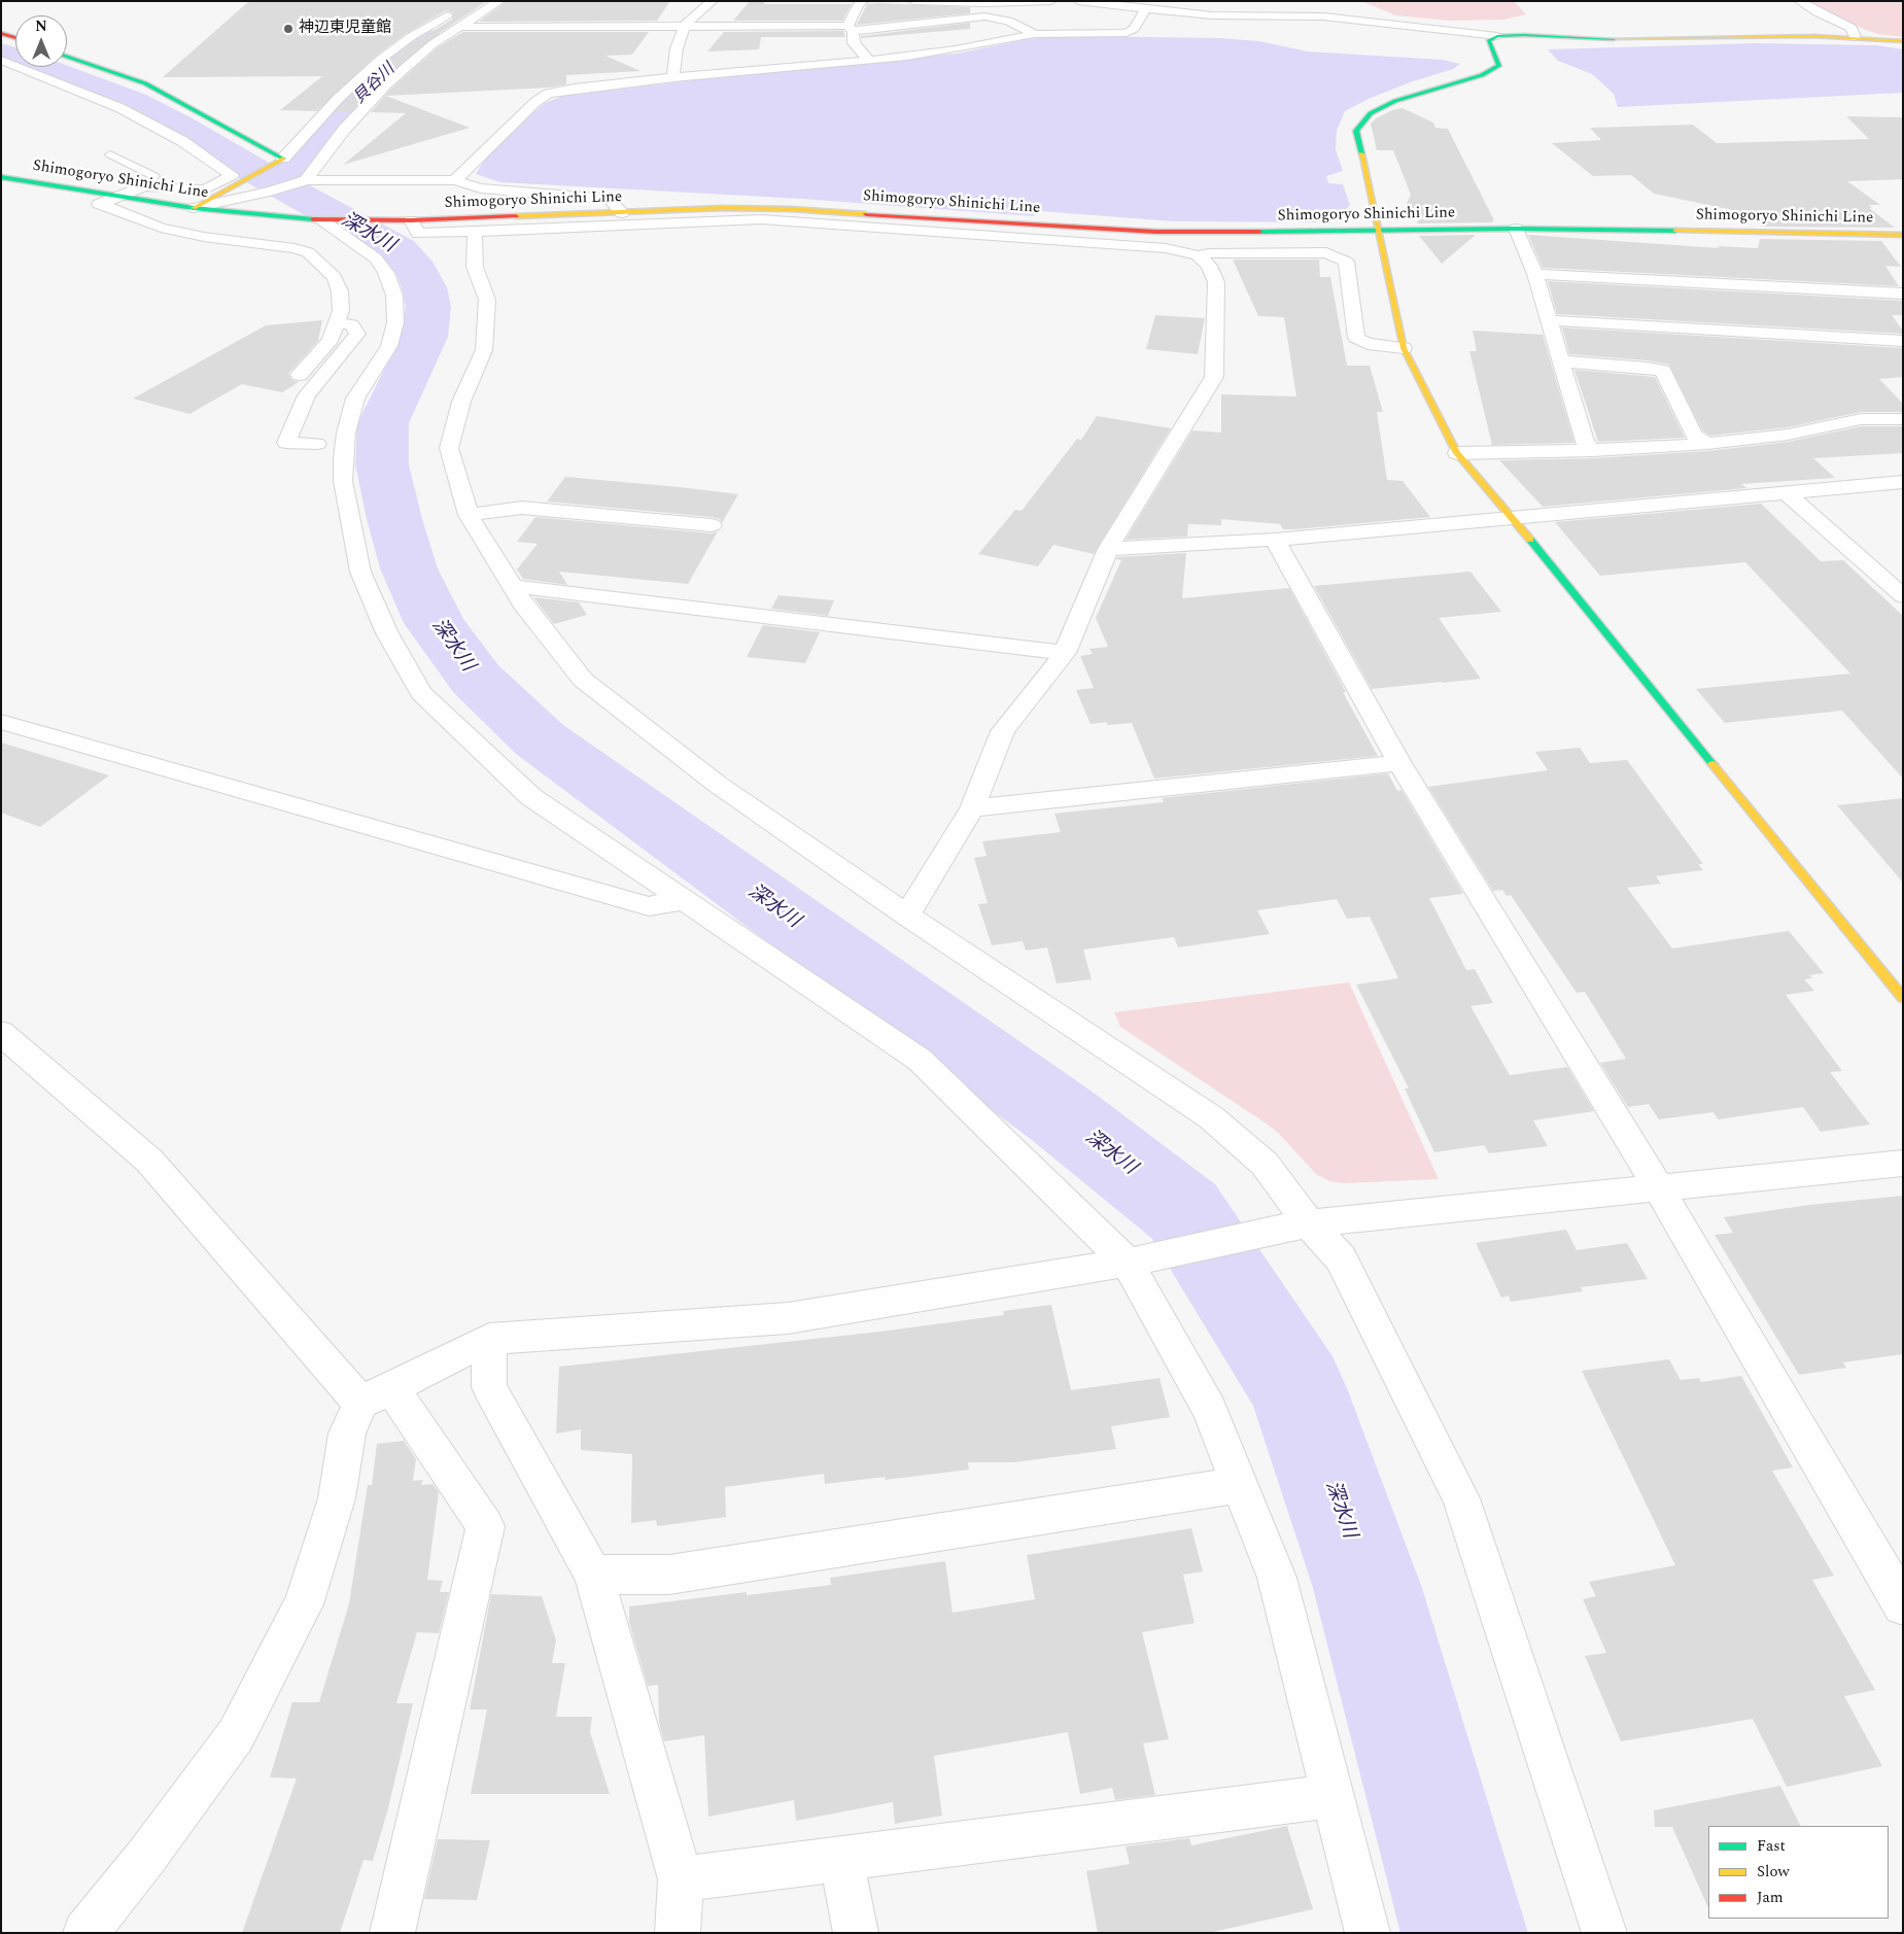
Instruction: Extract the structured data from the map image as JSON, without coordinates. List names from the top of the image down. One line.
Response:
{"streets":{"street":["Shimogoryo Shinichi Line"]},"water":["貝谷川","深水川"],"places":["神辺東児童館"],"legend":["Fast","Slow","Jam"],"north":"top"}
